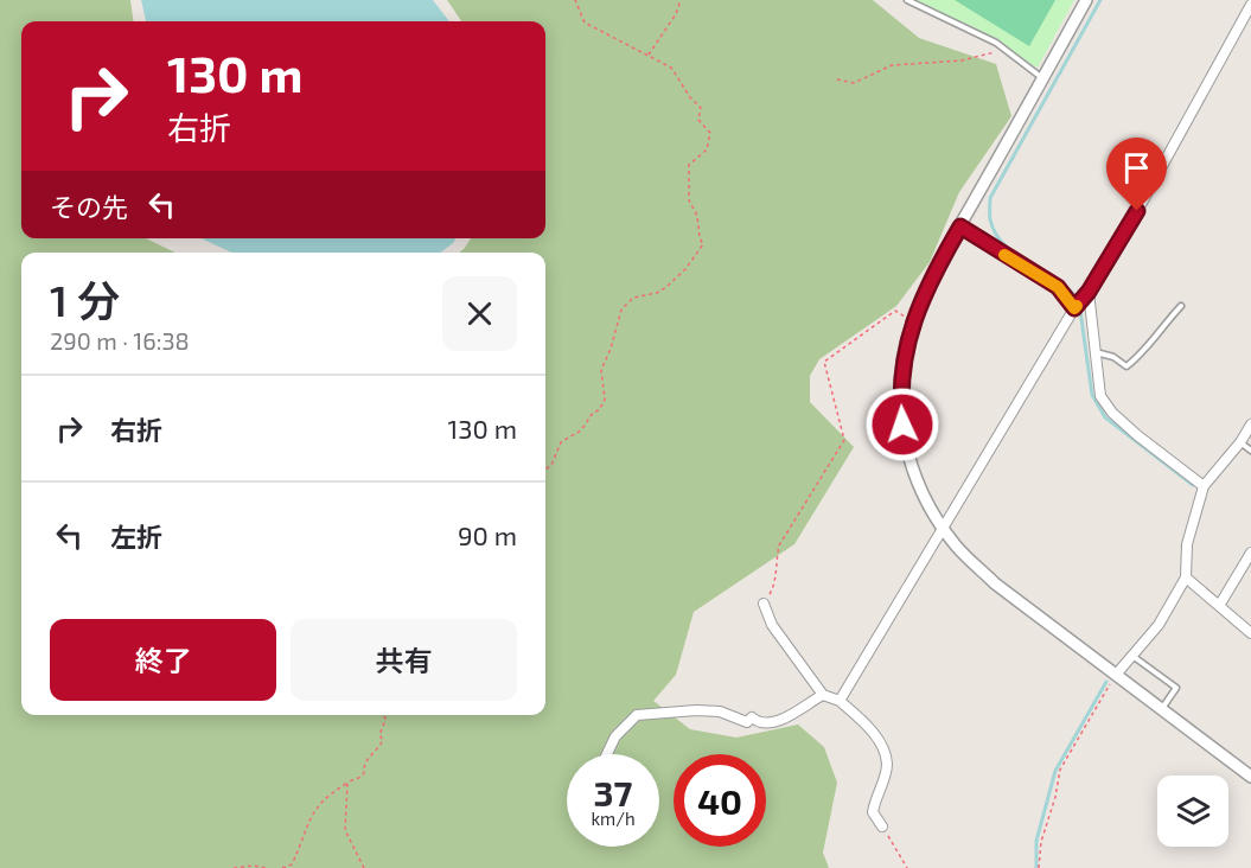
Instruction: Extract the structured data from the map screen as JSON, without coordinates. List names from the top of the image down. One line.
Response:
{"page":{"turn":["130 m","右折"],"then":"その先","heading":["1 分","290 m · 16:38"],"list":[{"name":"右折","value":"130 m"},{"name":"左折","value":"90 m"}],"buttons":["終了","共有"],"speed":"37 km/h","limit":"40"}}
